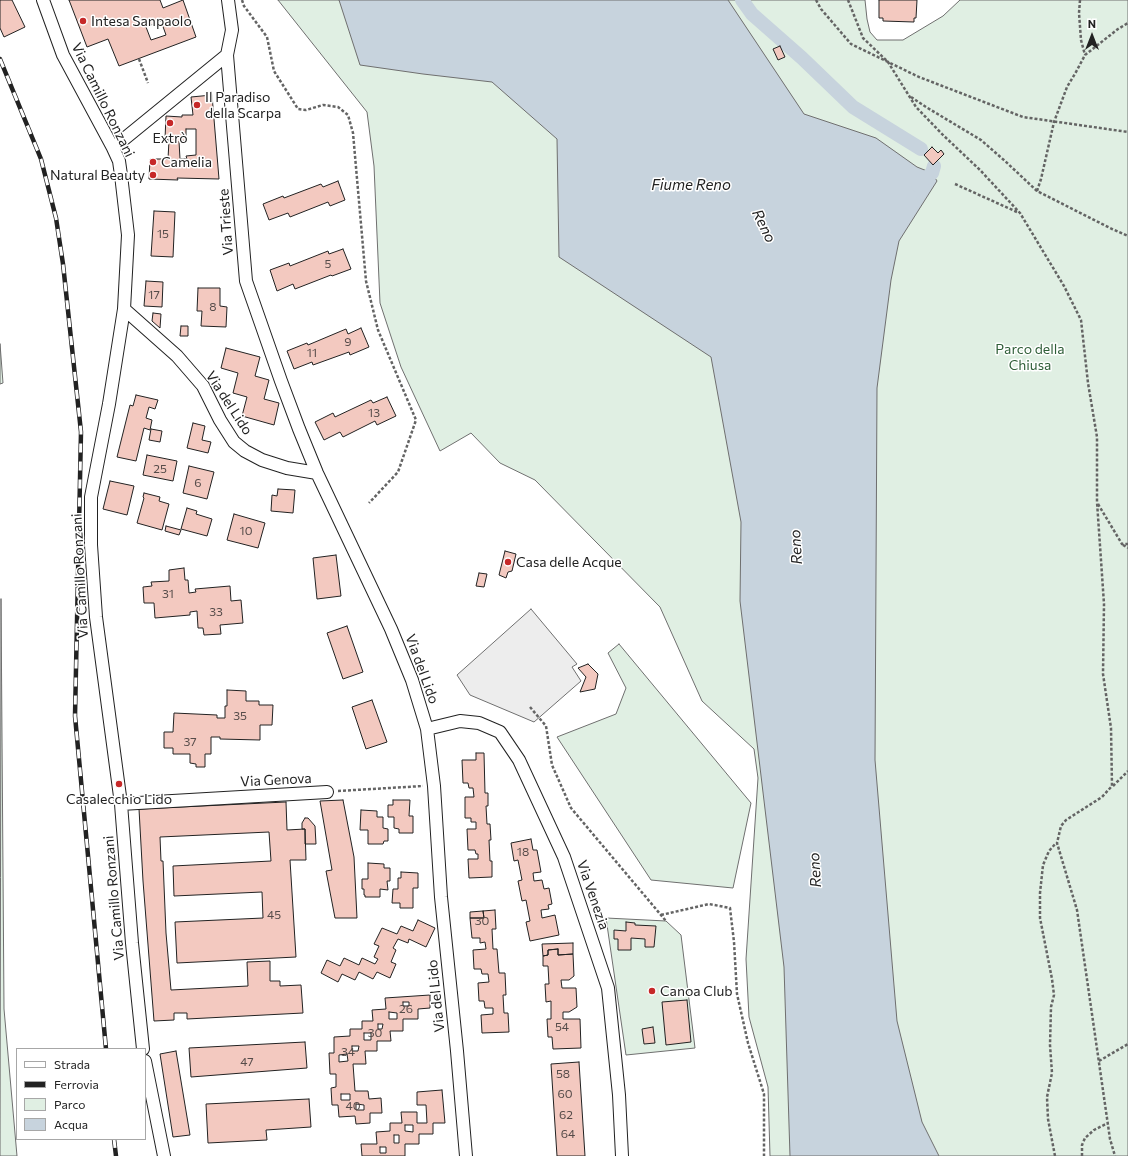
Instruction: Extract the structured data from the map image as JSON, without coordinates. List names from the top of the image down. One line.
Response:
{"streets":{"street":["Via Camillo Ronzani","Via Trieste","Via del Lido","Via Genova","Via Venezia"]},"crossings":[["Via Camillo Ronzani","Via del Lido"],["Via Camillo Ronzani","Via Genova"],["Via Trieste","Via del Lido"],["Via del Lido","Via Genova"],["Via del Lido","Via Venezia"]],"water":["Fiume Reno","Reno"],"parks":["Parco della Chiusa"],"places":["Intesa Sanpaolo","Il Paradiso della Scarpa","Extrò","Camelia","Natural Beauty","Casa delle Acque","Casalecchio Lido","Canoa Club"],"house_numbers":["15","5","17","8","9","11","13","25","6","10","31","33","35","37","18","45","30","26","54","30","34","47","58","60","40","62","64"],"legend":["Strada","Ferrovia","Parco","Acqua"],"north":"top"}
